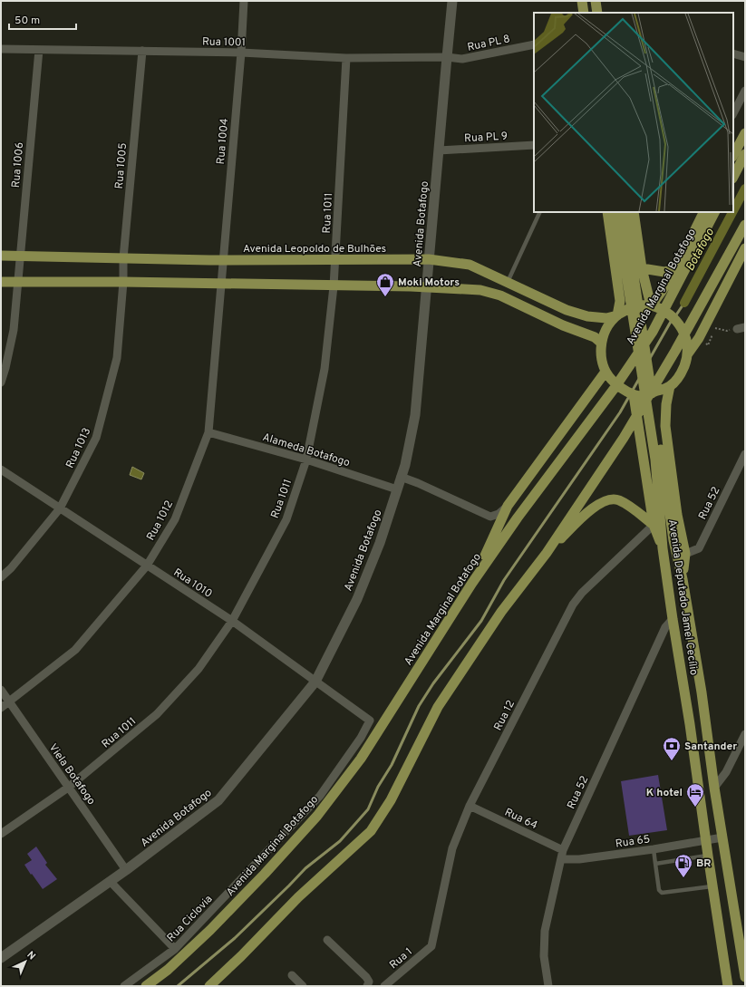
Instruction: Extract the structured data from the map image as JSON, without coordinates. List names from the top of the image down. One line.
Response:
{"streets":{"main road":["Avenida Leopoldo de Bulhões","Avenida Marginal Botafogo","Avenida Deputado Jamel Cecílio"],"street":["Rua 1001","Rua PL 8","Rua PL 9","Rua 1004","Rua 1006","Rua 1005","Rua 1011","Avenida Botafogo","Rua 1013","Alameda Botafogo","Rua 52","Rua 1012","Rua 1010","Rua 12","Viela Botafogo","Rua 64","Rua 65","Rua Ciclovia","Rua 1"]},"crossings":[["Rua 1001","Rua PL 8"],["Rua 1001","Rua 1004"],["Rua 1001","Rua 1006"],["Rua 1001","Rua 1005"],["Rua 1001","Rua 1011"],["Rua 1001","Avenida Botafogo"],["Rua PL 8","Avenida Botafogo"],["Rua PL 9","Avenida Botafogo"],["Rua 1004","Avenida Leopoldo de Bulhões"],["Rua 1004","Rua 1012"],["Rua 1006","Avenida Leopoldo de Bulhões"],["Rua 1005","Avenida Leopoldo de Bulhões"],["Rua 1005","Rua 1013"],["Rua 1011","Avenida Leopoldo de Bulhões"],["Rua 1011","Alameda Botafogo"],["Rua 1011","Rua 1010"],["Rua 1011","Viela Botafogo"],["Avenida Botafogo","Avenida Leopoldo de Bulhões"],["Avenida Botafogo","Alameda Botafogo"],["Avenida Botafogo","Rua 1010"],["Avenida Botafogo","Viela Botafogo"],["Rua 1013","Rua 1010"],["Alameda Botafogo","Rua 1012"],["Rua 52","Avenida Deputado Jamel Cecílio"],["Rua 52","Rua 64"],["Rua 52","Rua 65"],["Rua 1012","Rua 1010"],["Rua 1012","Viela Botafogo"],["Rua 1010","Rua Ciclovia"],["Avenida Deputado Jamel Cecílio","Rua 12"],["Avenida Deputado Jamel Cecílio","Rua 65"],["Rua 12","Rua 64"],["Rua 12","Rua 1"]],"water":["Botafogo"],"places":{"shop":["Moki Motors"],"bank":["Santander"],"hotel":["K hotel"],"fuel station":["BR"]},"scale_bar":"50 m","north":"top right"}
